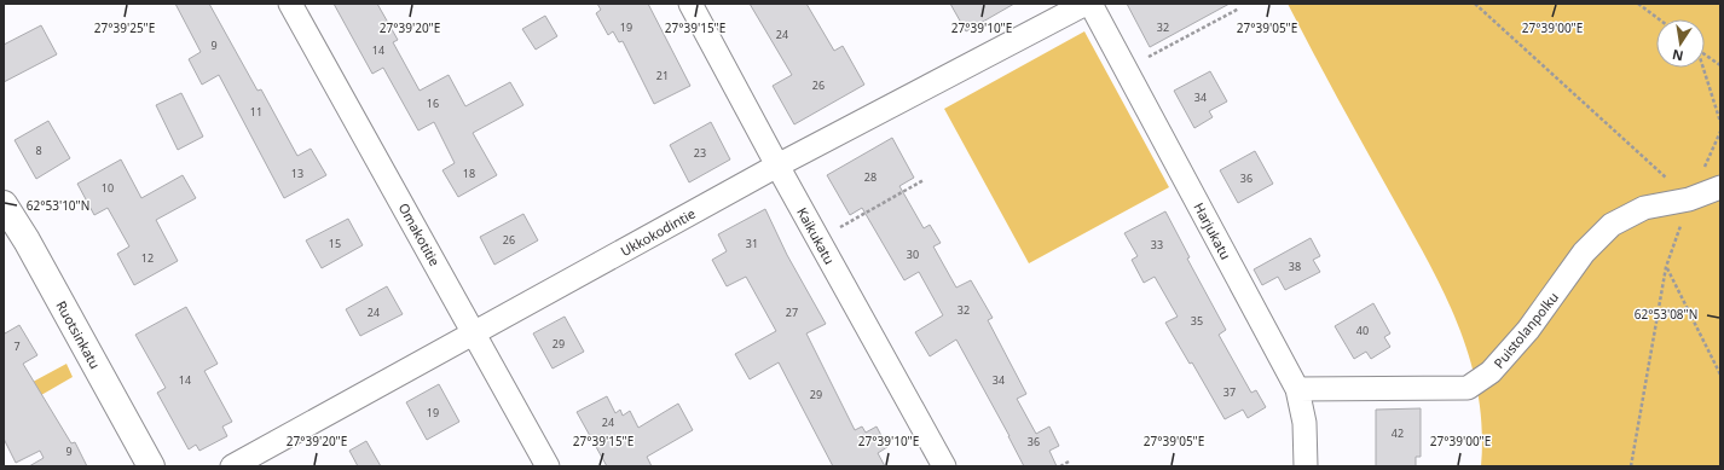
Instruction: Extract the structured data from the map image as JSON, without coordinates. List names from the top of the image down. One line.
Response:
{"streets":{"street":["Harjukatu","Ukkokodintie","Omakotitie","Kaikukatu","Puistolanpolku","Ruotsinkatu"]},"crossings":[["Harjukatu","Puistolanpolku"],["Ukkokodintie","Omakotitie"],["Ukkokodintie","Kaikukatu"]],"house_numbers":["19","32","24","9","14","21","26","34","16","11","8","23","13","18","28","36","10","26","15","31","33","30","12","38","32","24","27","35","40","29","7","14","34","37","29","19","24","42","36","9"],"north":"bottom","coordinates":["27°39'25\"E","27°39'20\"E","27°39'15\"E","27°39'10\"E","27°39'05\"E","27°39'00\"E","62°53'10\"N","62°53'08\"N"]}
